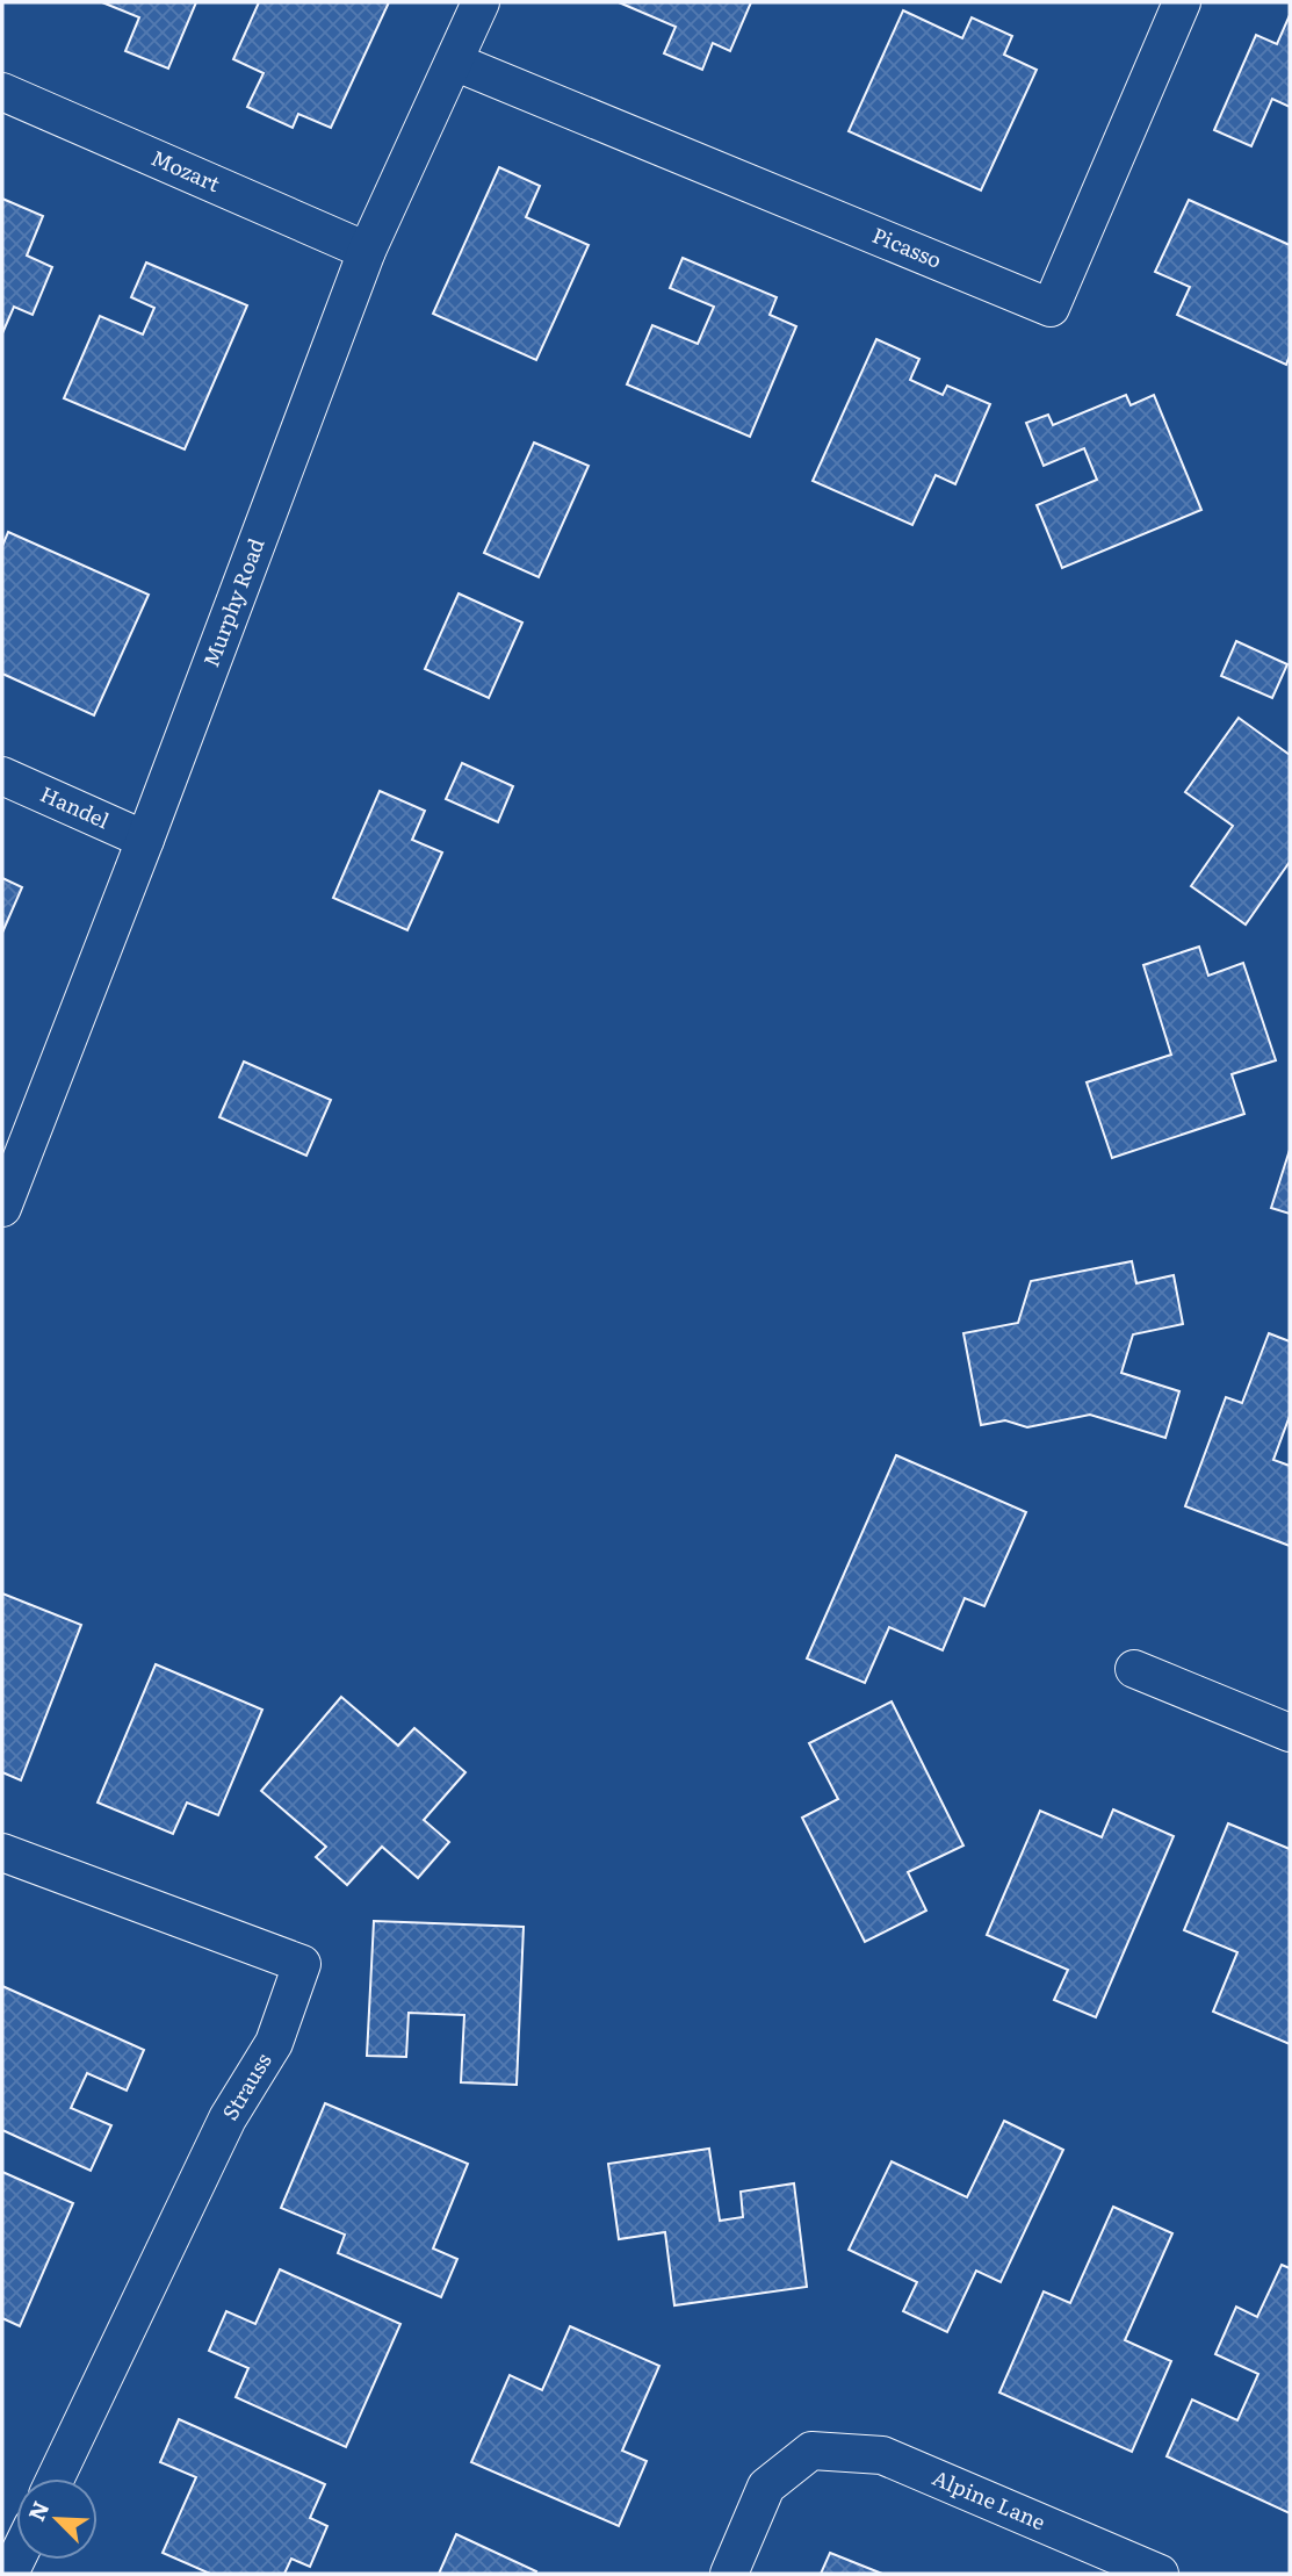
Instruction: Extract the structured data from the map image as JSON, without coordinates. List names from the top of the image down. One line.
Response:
{"streets":{"street":["Mozart","Picasso","Murphy Road","Handel","Strauss","Alpine Lane"]},"crossings":[["Mozart","Murphy Road"],["Picasso","Murphy Road"],["Murphy Road","Handel"]],"north":"top left"}
